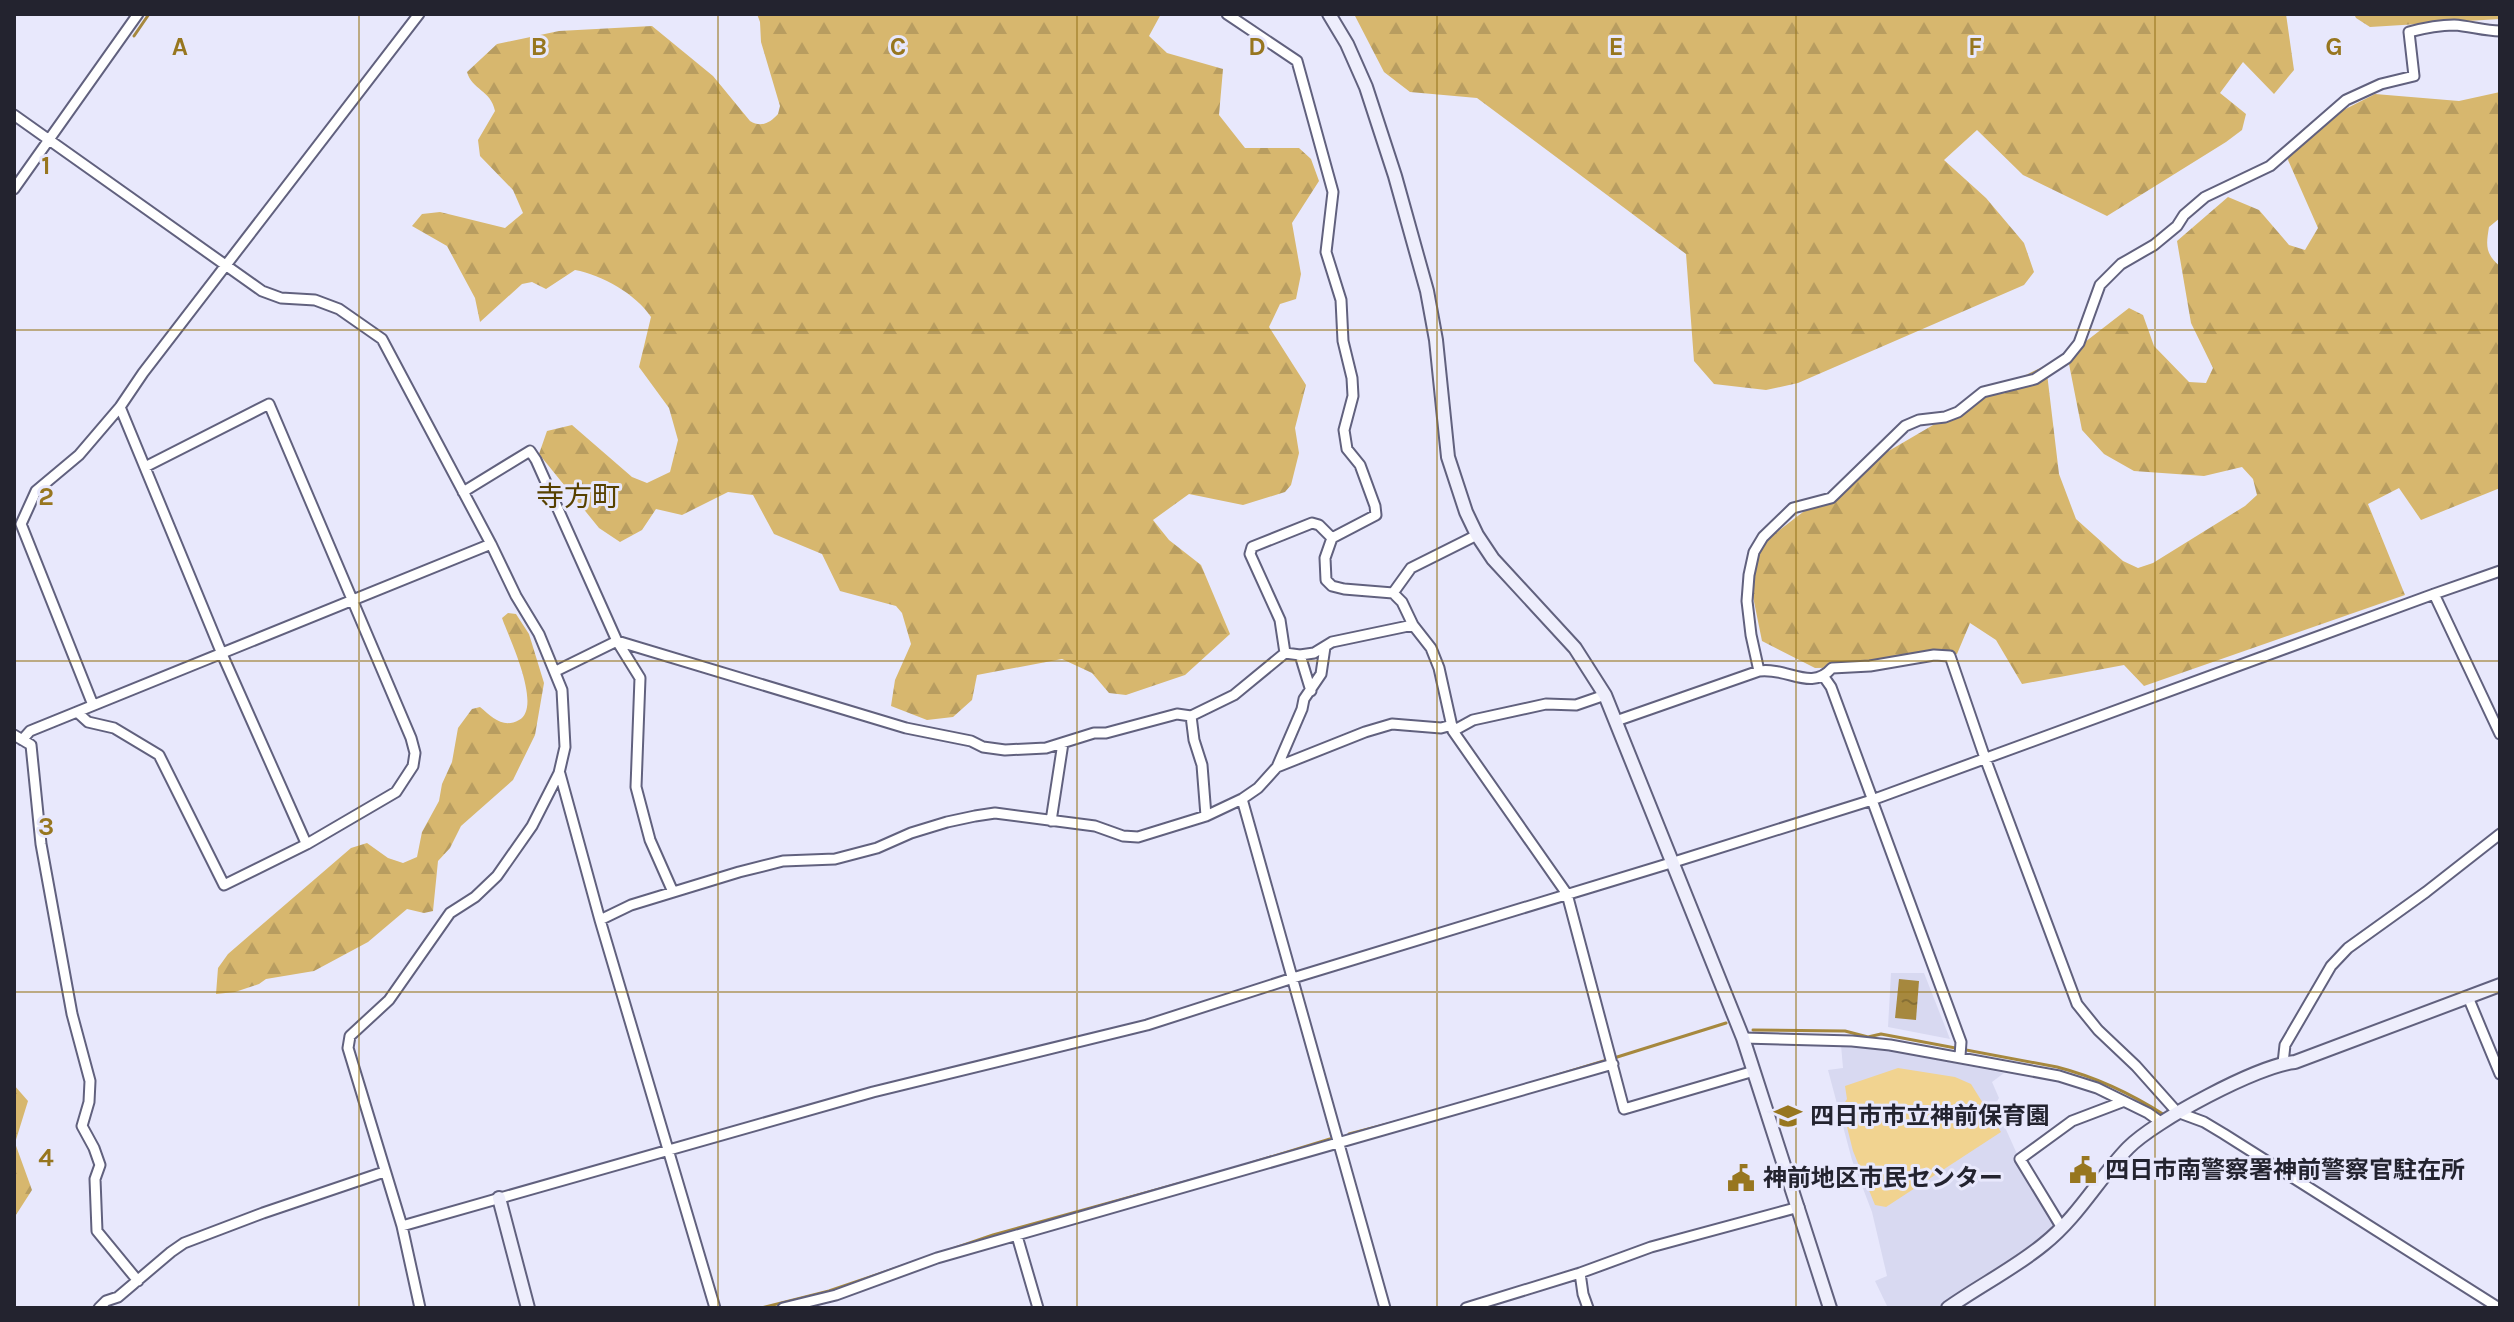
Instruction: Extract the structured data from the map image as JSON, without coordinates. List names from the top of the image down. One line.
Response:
{"districts":["寺方町"],"places":{"school or university":["四日市市立神前保育園"],"public building":["四日市南警察署神前警察官駐在所","神前地区市民センター"]},"grid":{"columns":["A","B","C","D","E","F","G"],"rows":["1","2","3","4"]}}
